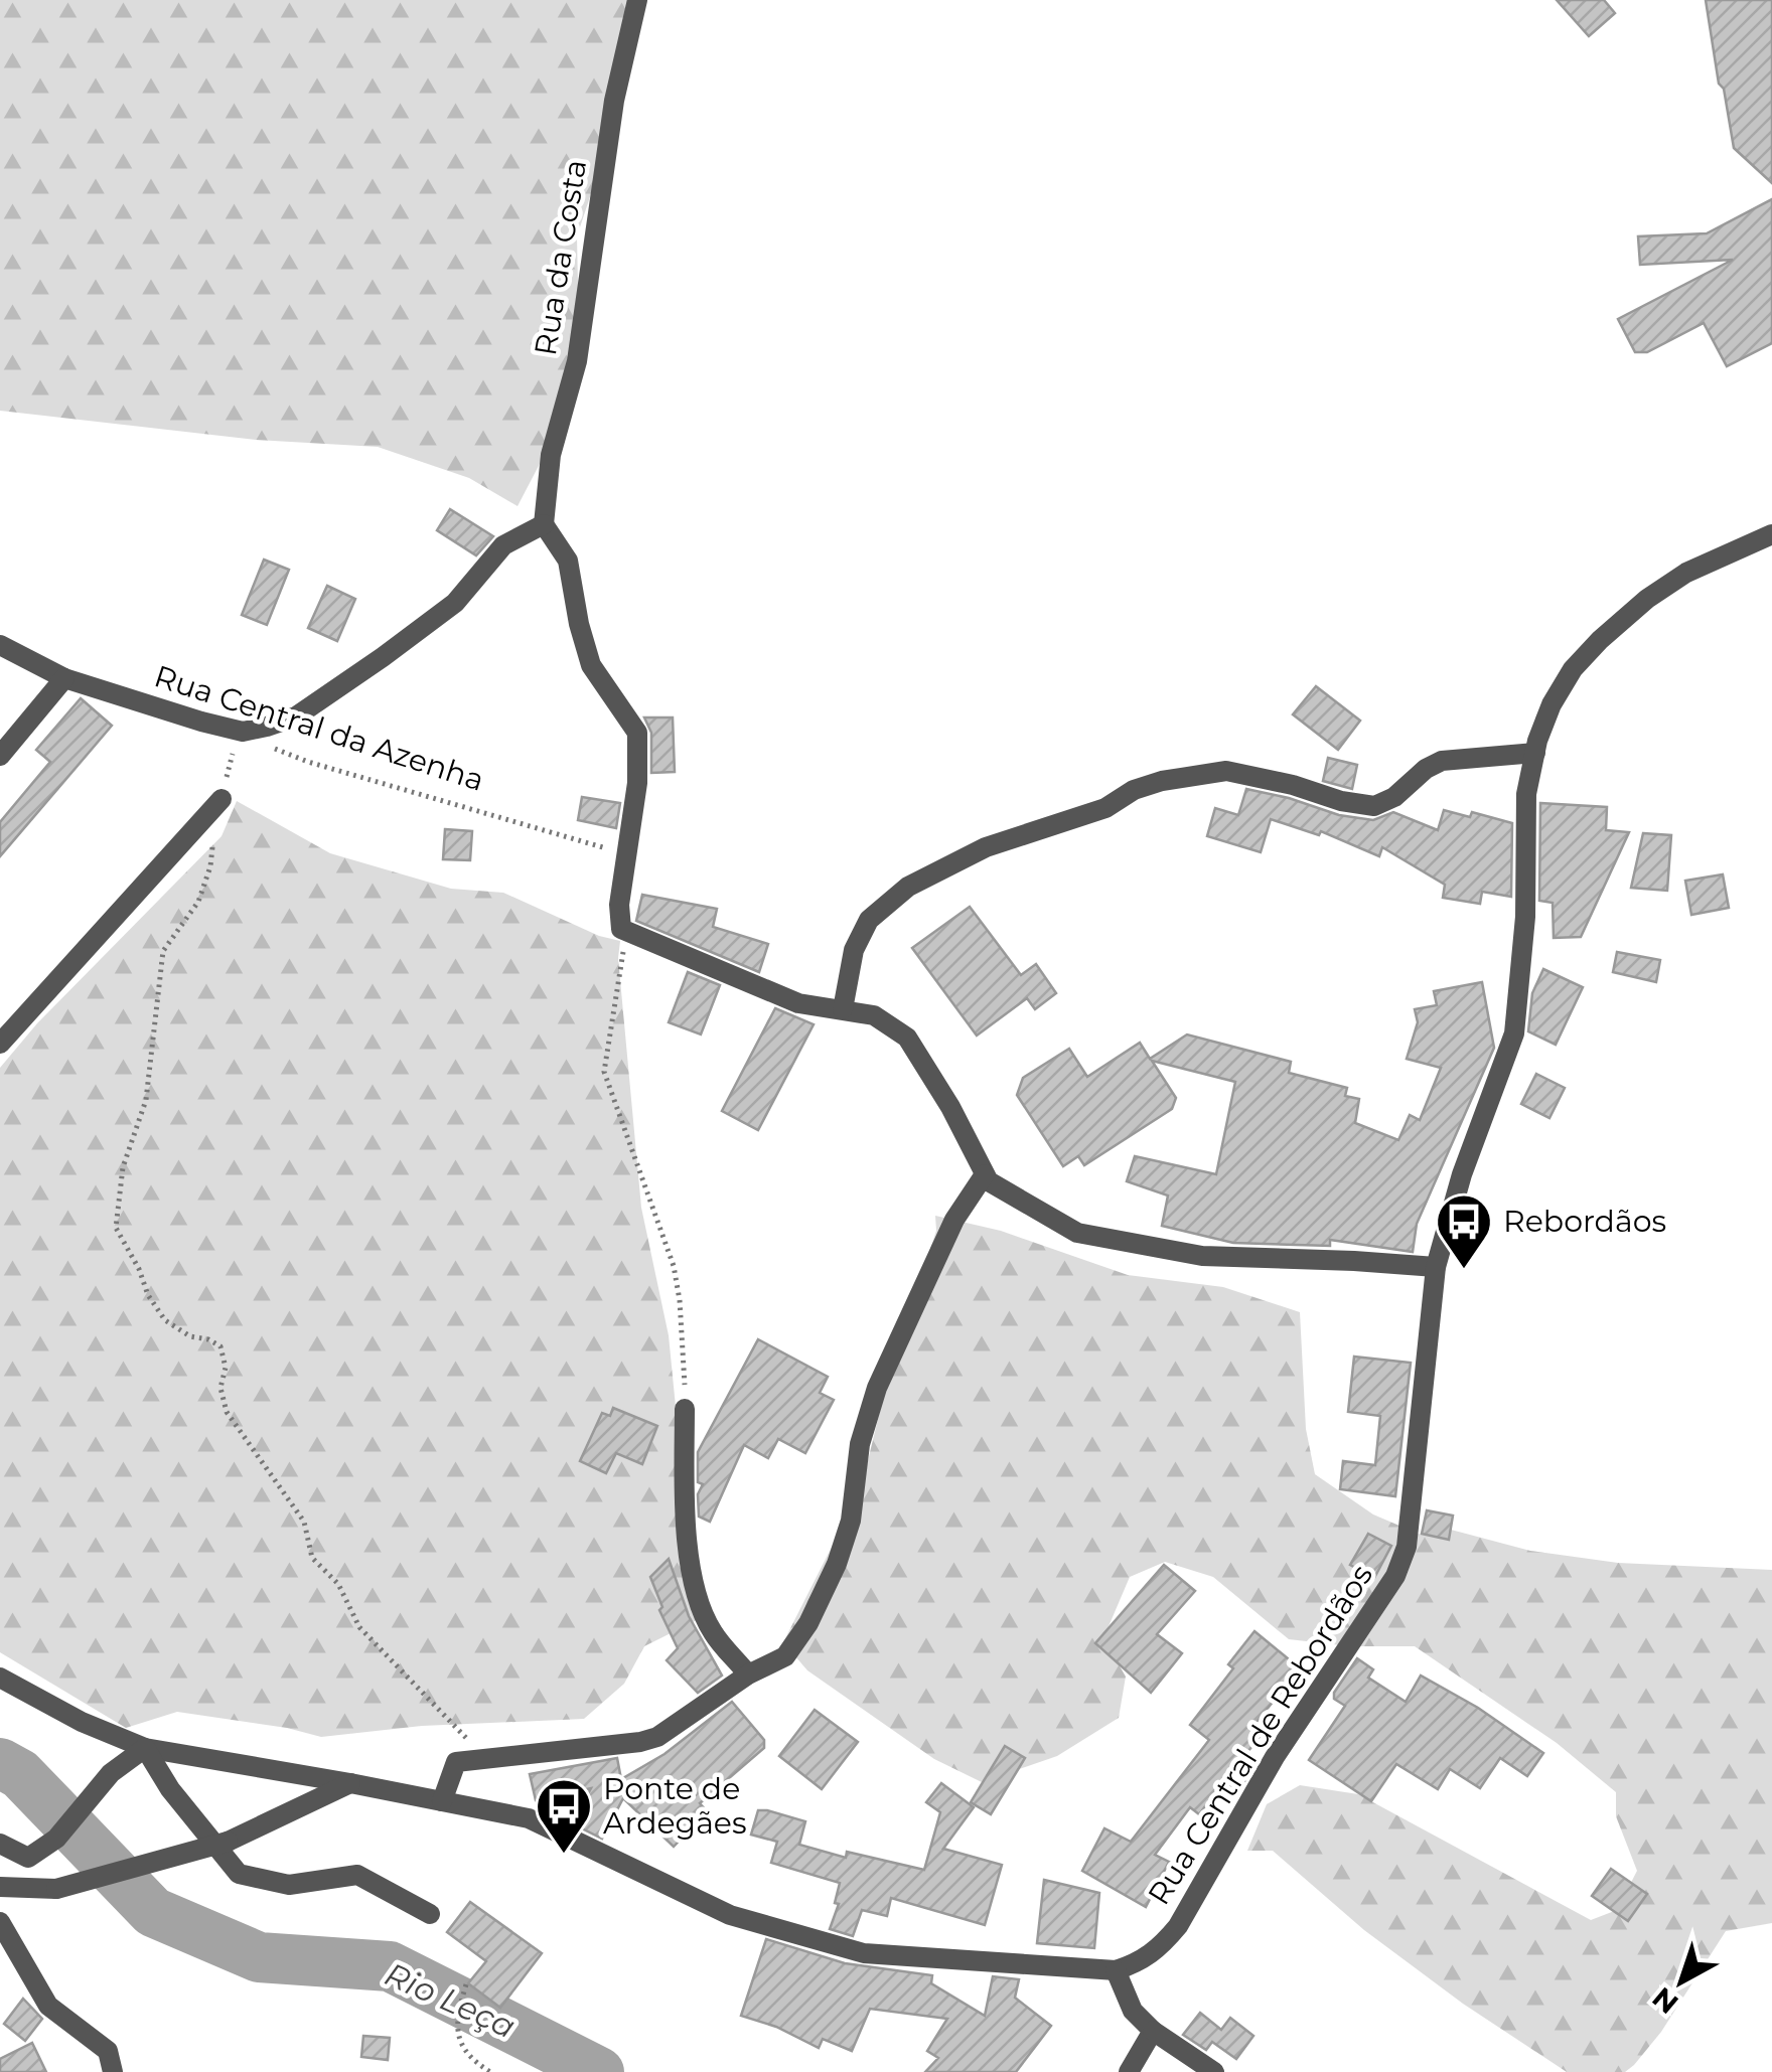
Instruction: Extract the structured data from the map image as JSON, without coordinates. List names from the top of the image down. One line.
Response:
{"streets":{"street":["Rua da Costa","Rua Central da Azenha","Rua Central de Rebordãos"]},"water":["Rio Leça"],"places":{"bus stop":["Rebordãos","Ponte de Ardegães"]},"north":"bottom left"}
